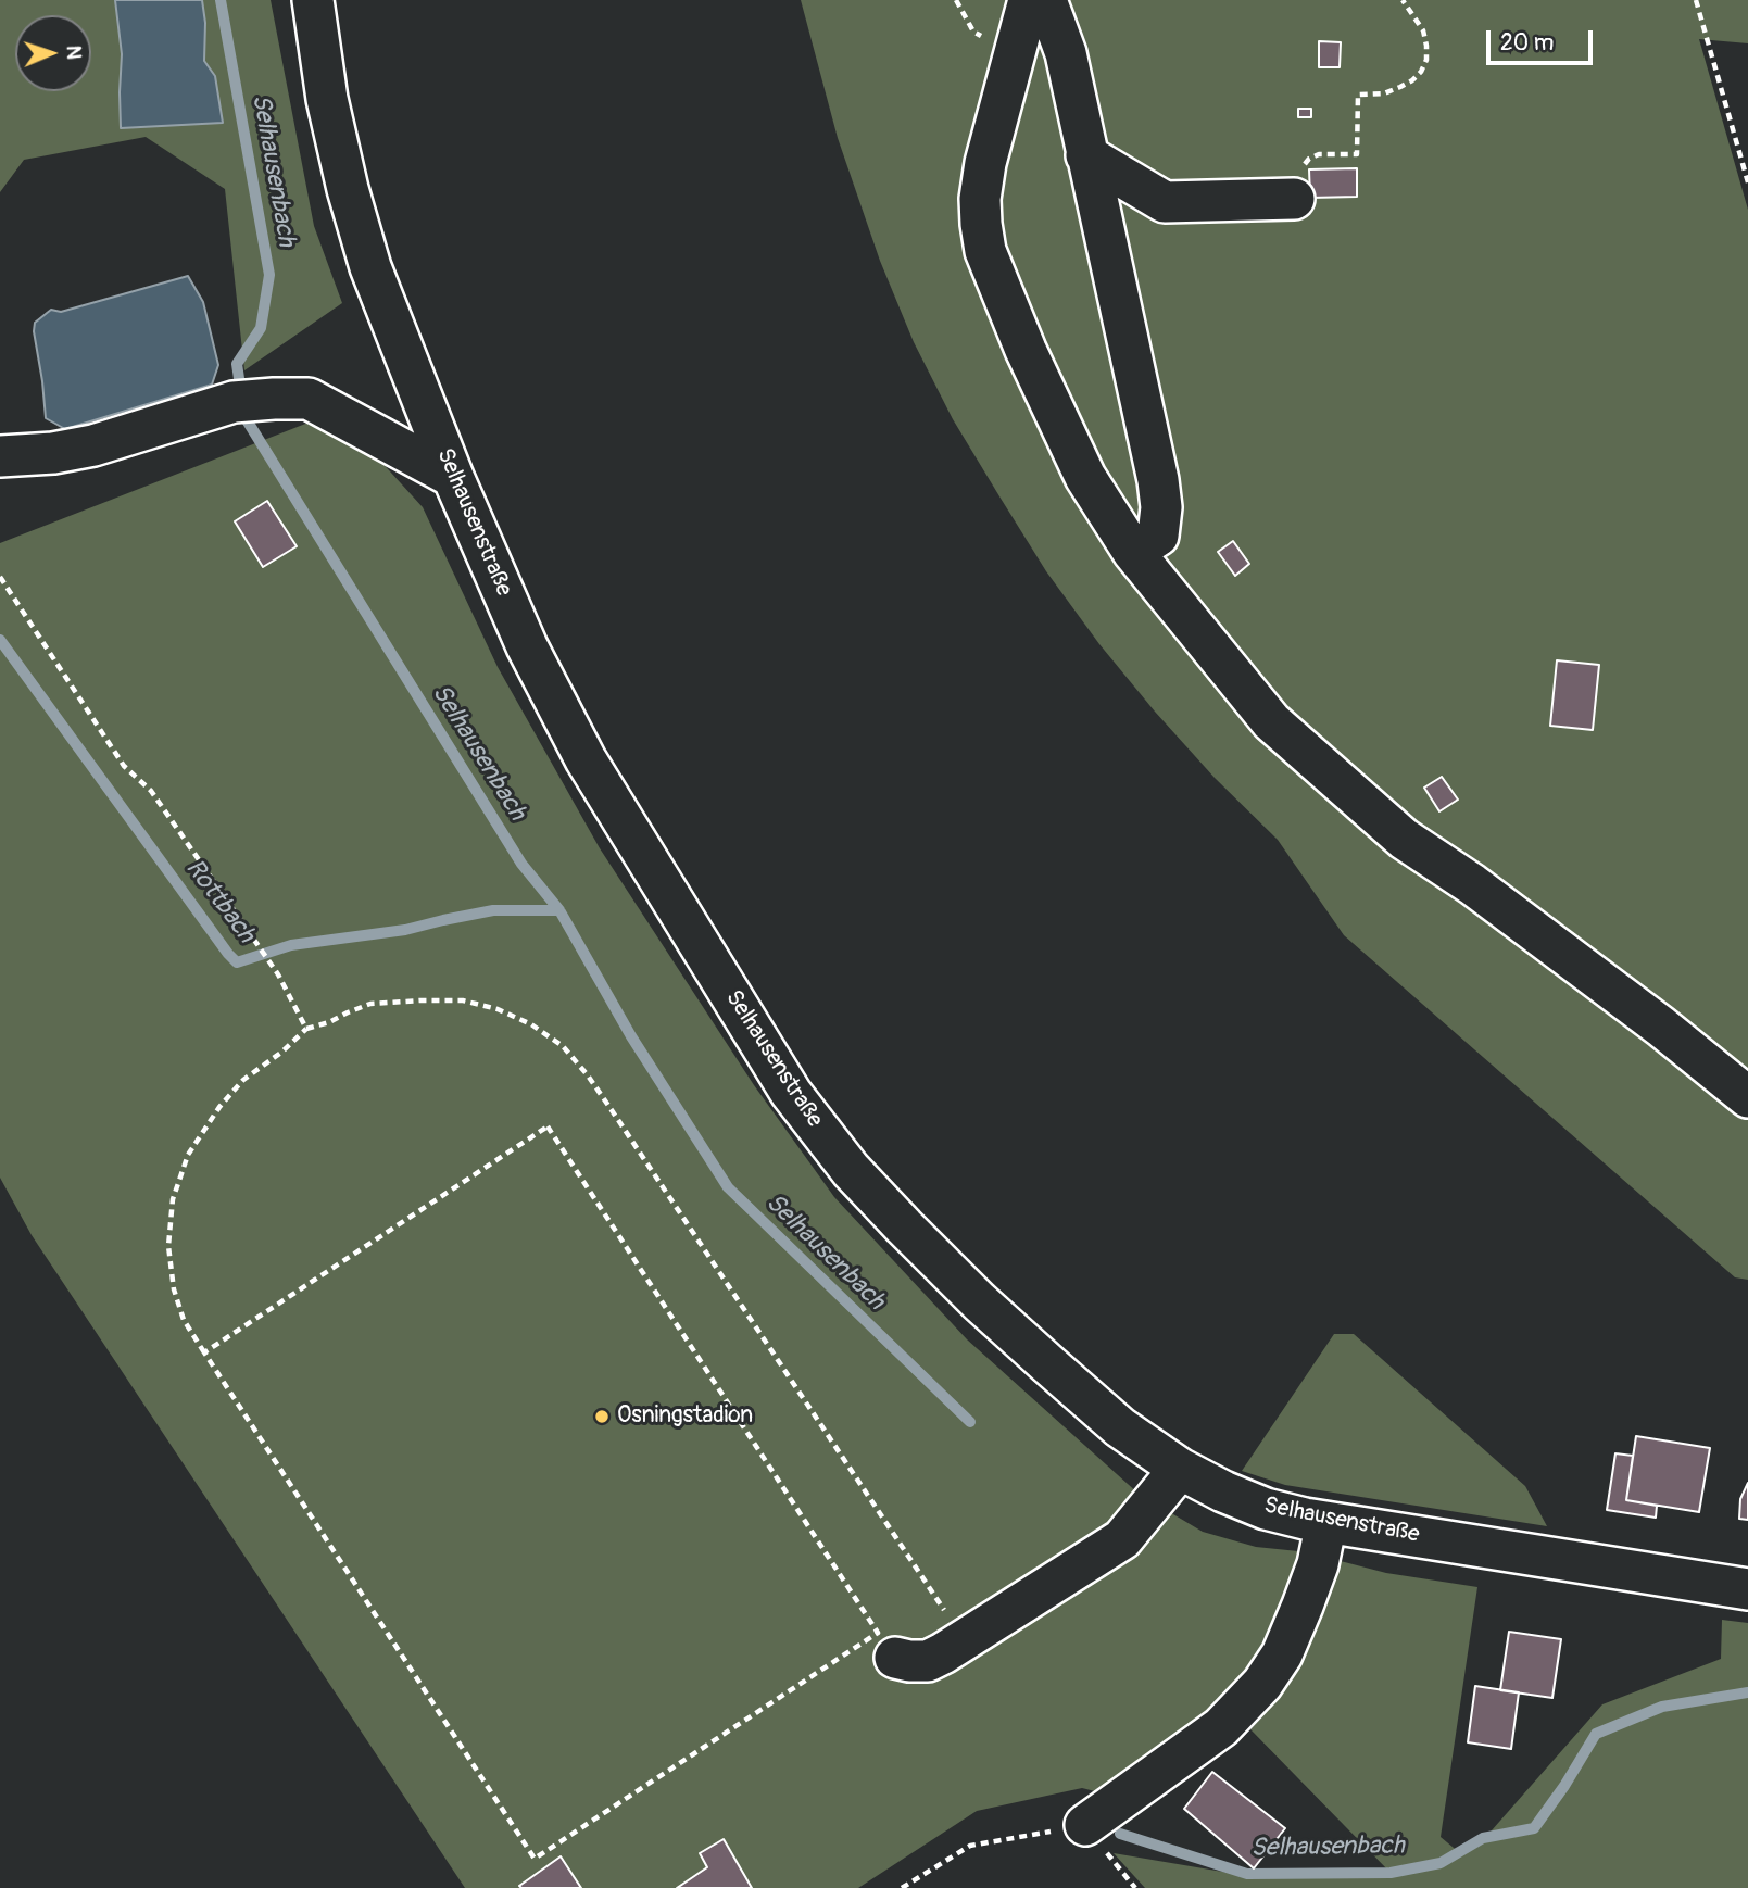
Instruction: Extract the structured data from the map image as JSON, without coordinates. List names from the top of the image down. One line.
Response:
{"streets":{"street":["Selhausenstraße"]},"water":["Selhausenbach","Rottbach"],"places":["Osningstadion"],"scale_bar":"20 m","north":"right"}
